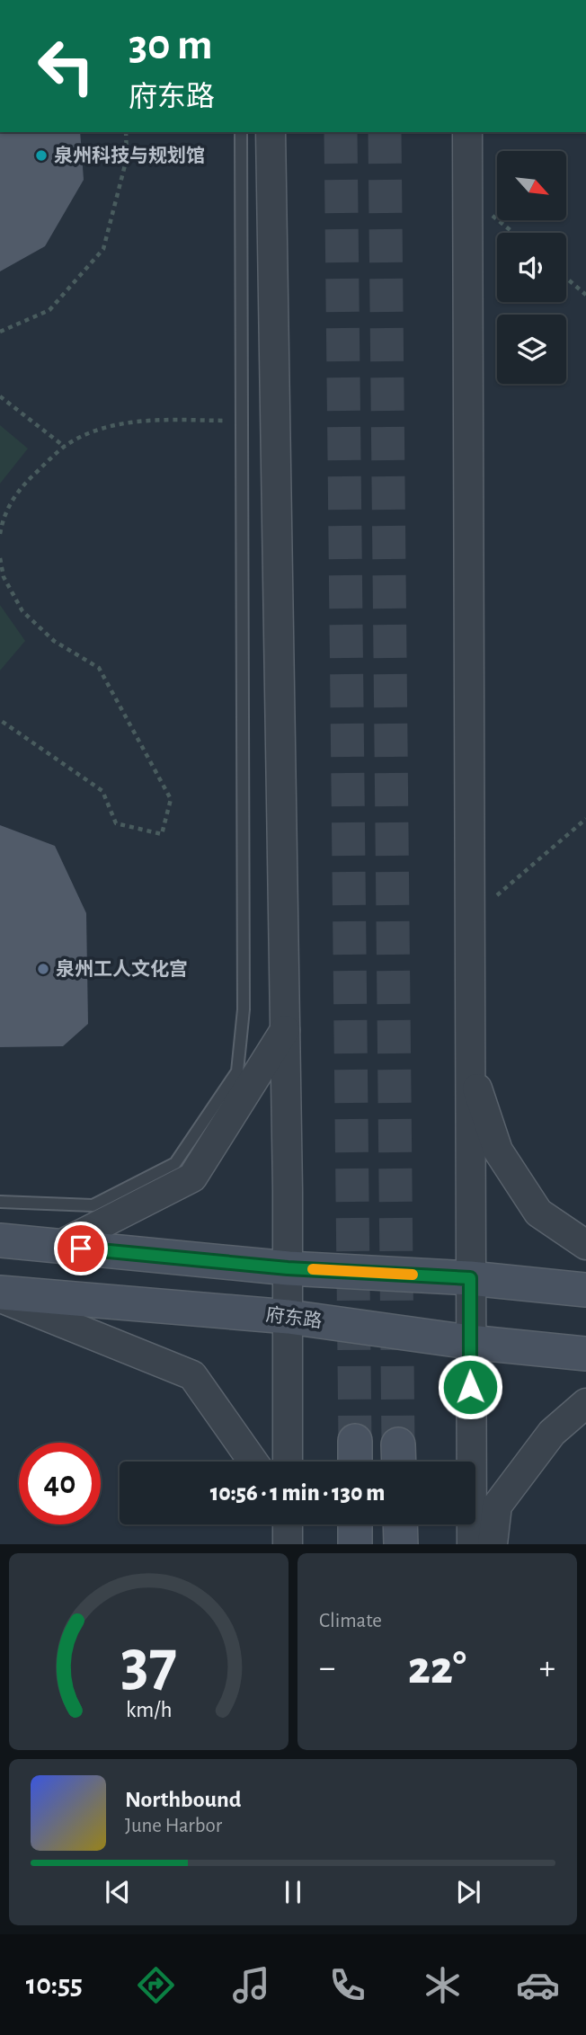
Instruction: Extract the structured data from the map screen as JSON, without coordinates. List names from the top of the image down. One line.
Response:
{"streets":{"main road":["府东路"]},"places":["泉州科技与规划馆","泉州工人文化宫"],"north":"bottom right","page":{"turn":["30 m","府东路"],"limit":"40","trip":"10:56 · 1 min · 130 m","tile":"Climate","heat":["−","22°","+"],"song":["Northbound","June Harbor"],"tabs":"10:55","gauge":["37","km/h"]}}
